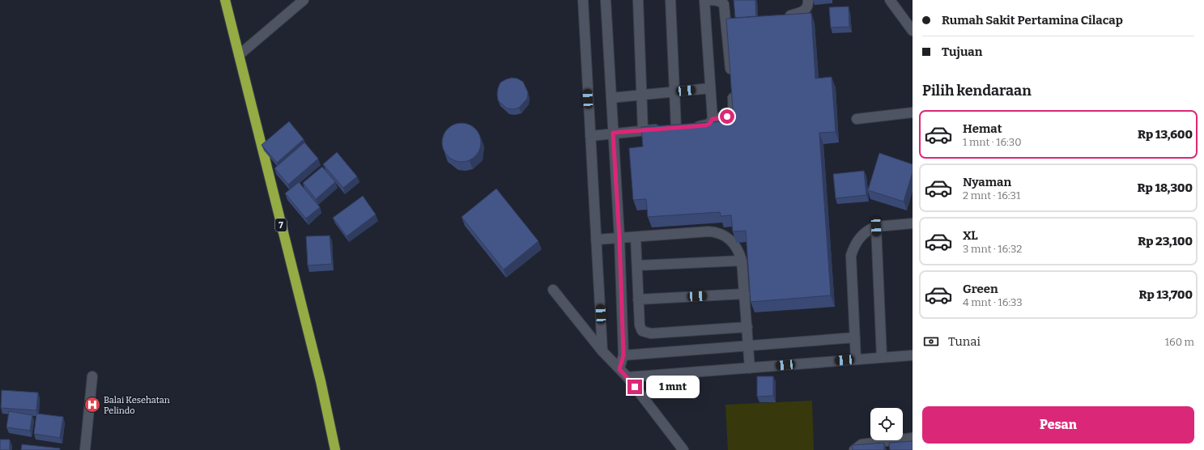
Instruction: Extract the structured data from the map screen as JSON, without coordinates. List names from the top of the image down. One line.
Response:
{"streets":{"highway":["7"]},"places":{"hospital":["Balai Kesehatan Pelindo"]},"page":{"banner":["Rumah Sakit Pertamina Cilacap","Tujuan"],"heading":"Pilih kendaraan","list":[{"name":"Hemat","note":"1 mnt · 16:30","value":"Rp 13,600"},{"name":"Nyaman","note":"2 mnt · 16:31","value":"Rp 18,300"},{"name":"XL","note":"3 mnt · 16:32","value":"Rp 23,100"},{"name":"Green","note":"4 mnt · 16:33","value":"Rp 13,700"}],"pay":["Tunai","160 m"],"bubble":"1 mnt","buttons":"Pesan"}}
